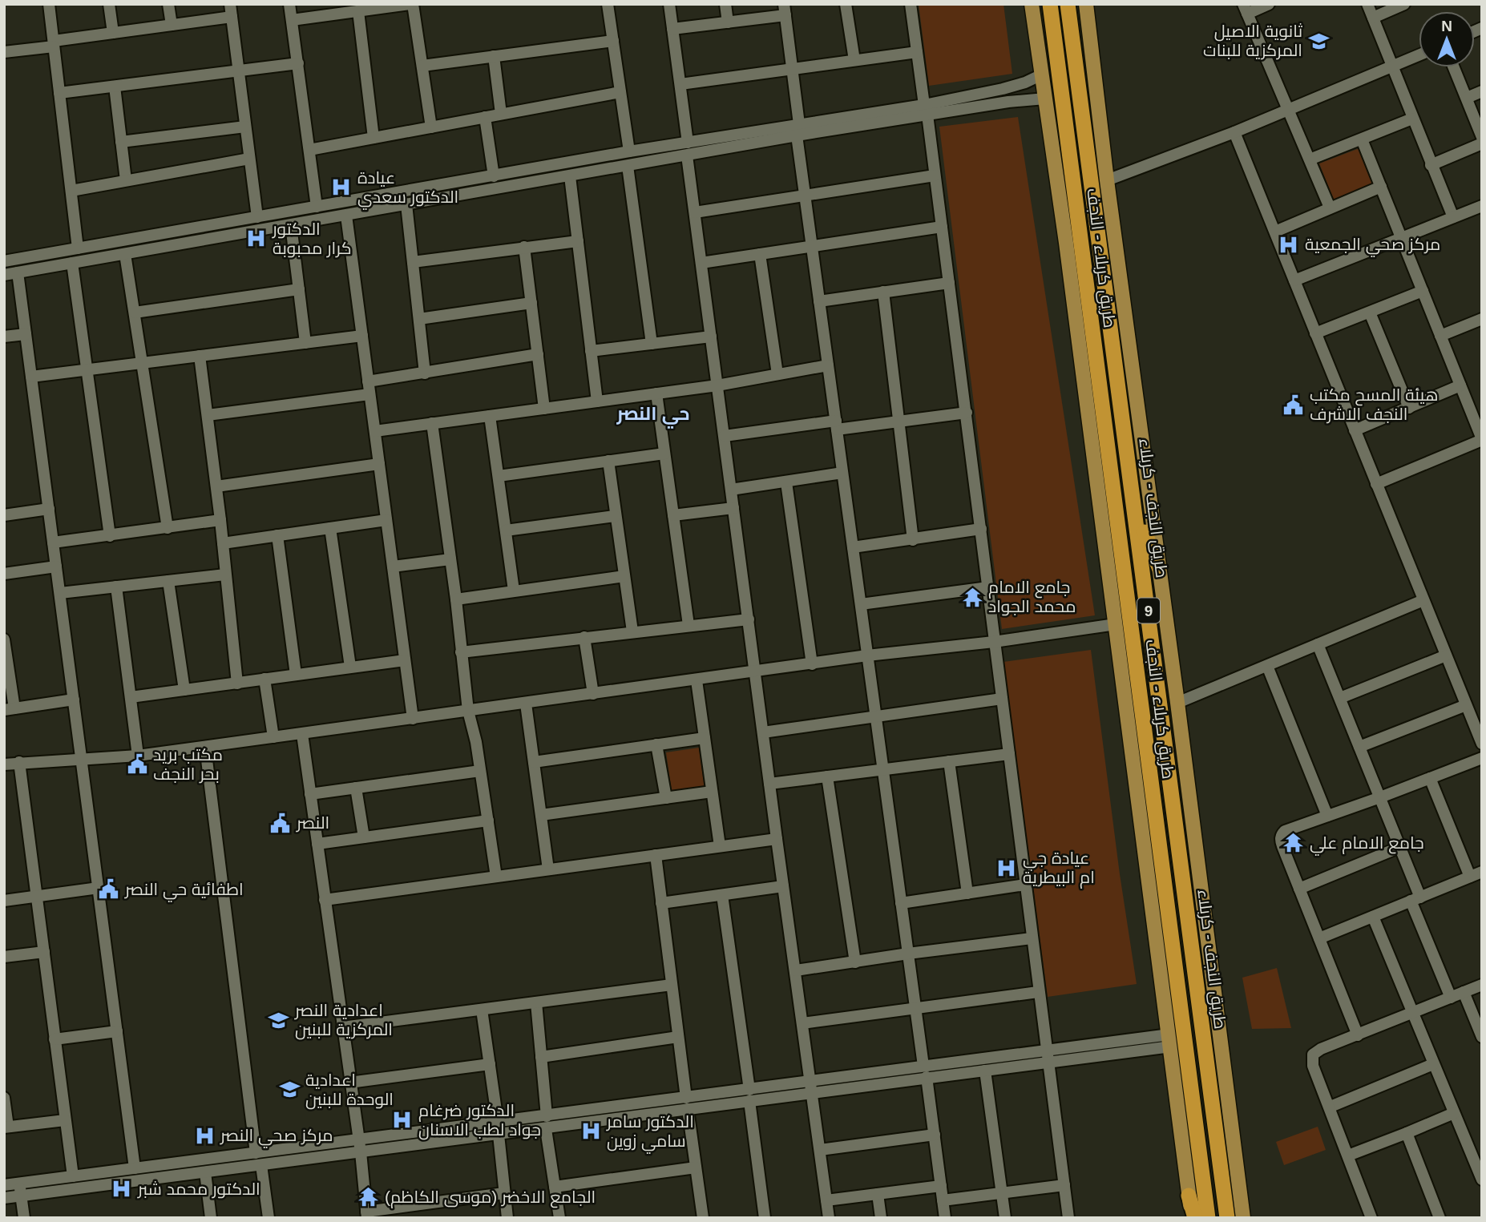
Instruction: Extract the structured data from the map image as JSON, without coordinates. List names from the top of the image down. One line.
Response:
{"streets":{"highway":["طريق کربلاء - النجف","طريق النجف - کربلاء","9"]},"districts":["حي النصر"],"places":{"school or university":["ثانوية الاصيل المركزية للبنات","اعدادية النصر المركزية للبنين","اعدادية الوحدة للبنين"],"hospital":["عيادة الدكتور سعدي","الدكتور كرار محبوبة","مركز صحي الجمعية","عيادة جي ام البيطرية","الدكتور ضرغام جواد لطب الاسنان","الدكتور سامر سامي زوين","مركز صحي النصر","الدكتور محمد شبر"],"public building":["هيئة المسح مكتب النجف الاشرف","مكتب بريد بحر النجف","النصر","اطفائية حي النصر"],"temple":["جامع الامام محمد الجواد","جامع الامام علي","الجامع الاخضر (موسى الكاظم)"]},"north":"top"}
